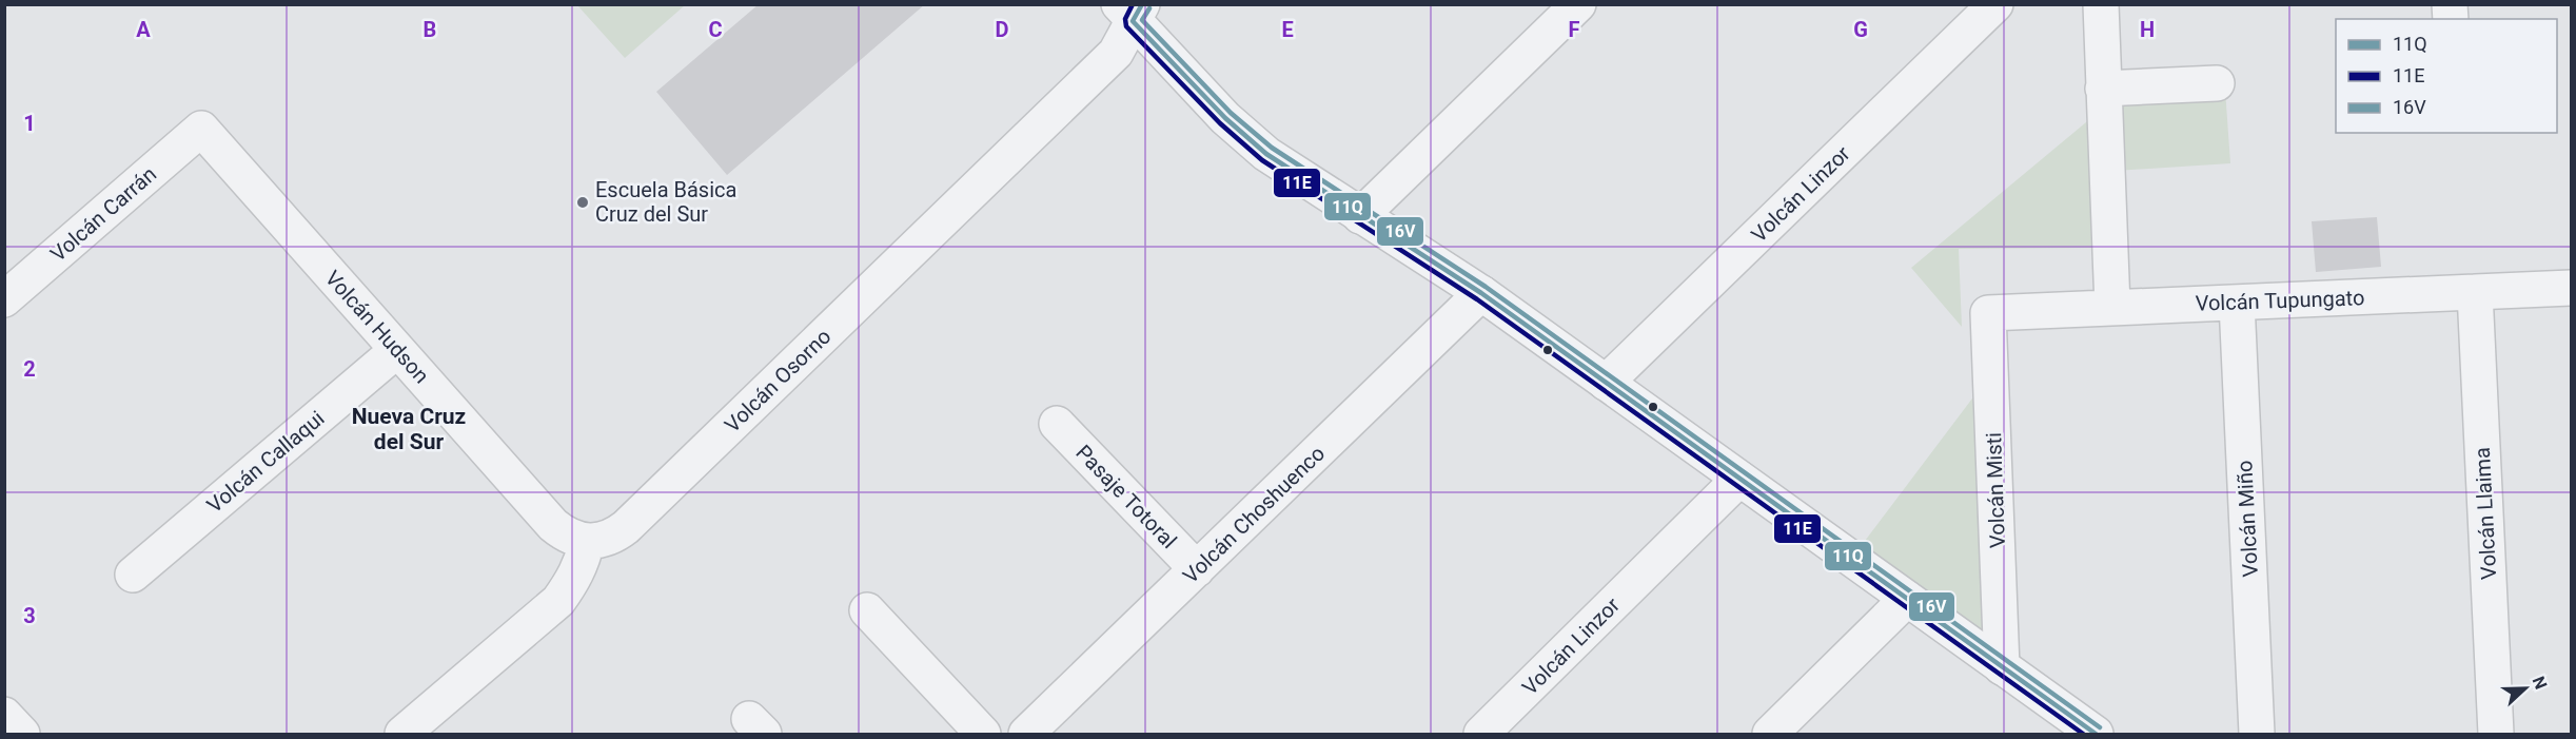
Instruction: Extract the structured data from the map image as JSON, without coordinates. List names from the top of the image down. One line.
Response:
{"streets":{"street":["Volcán Linzor","Volcán Carrán","Volcán Tupungato","Volcán Hudson","Volcán Osorno","Volcán Callaqui","Volcán Misti","Pasaje Totoral","Volcán Llaima","Volcán Choshuenco","Volcán Miño"]},"crossings":[["Volcán Carrán","Volcán Hudson"],["Volcán Tupungato","Volcán Misti"],["Volcán Tupungato","Volcán Llaima"],["Volcán Tupungato","Volcán Miño"],["Volcán Hudson","Volcán Osorno"],["Volcán Hudson","Volcán Callaqui"],["Pasaje Totoral","Volcán Choshuenco"]],"districts":["Nueva Cruz del Sur"],"places":["Escuela Básica Cruz del Sur"],"lines":["transit line 11Q","transit line 11E","transit line 16V"],"legend":["11Q","11E","16V"],"north":"right","grid":{"columns":["A","B","C","D","E","F","G","H"],"rows":["1","2","3"]}}
